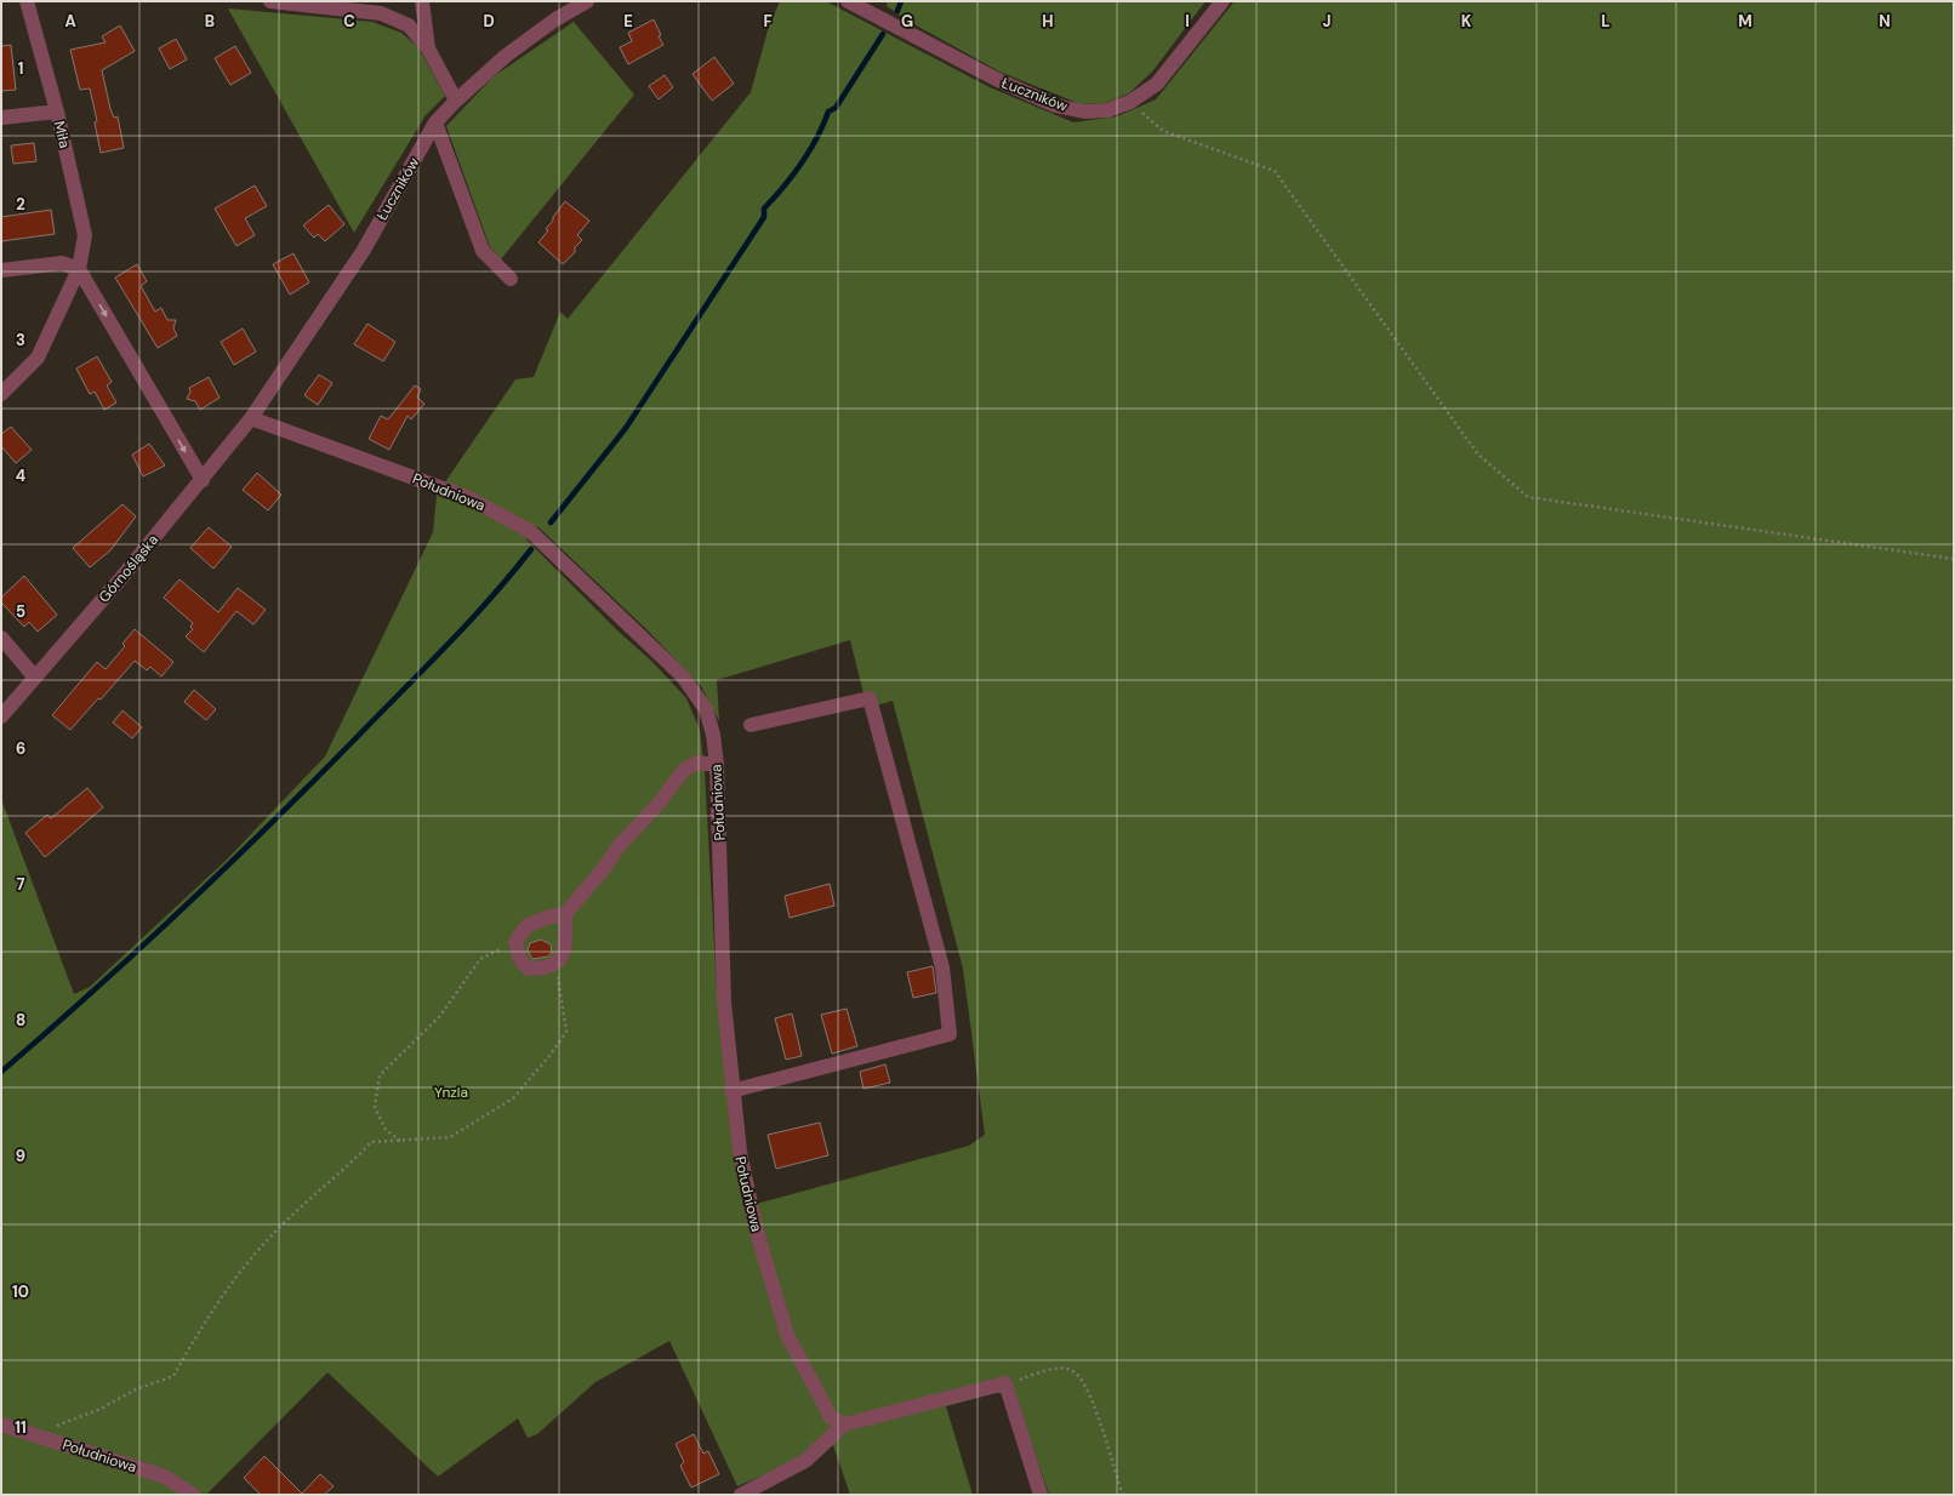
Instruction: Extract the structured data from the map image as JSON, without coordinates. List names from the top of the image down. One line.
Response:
{"streets":{"street":["Łuczników","Miła","Południowa","Górnośląska"]},"crossings":[["Łuczników","Południowa"],["Łuczników","Górnośląska"],["Południowa","Górnośląska"]],"parks":["Ynzla"],"grid":{"columns":["A","B","C","D","E","F","G","H","I","J","K","L","M","N"],"rows":["1","2","3","4","5","6","7","8","9","10","11"]}}
